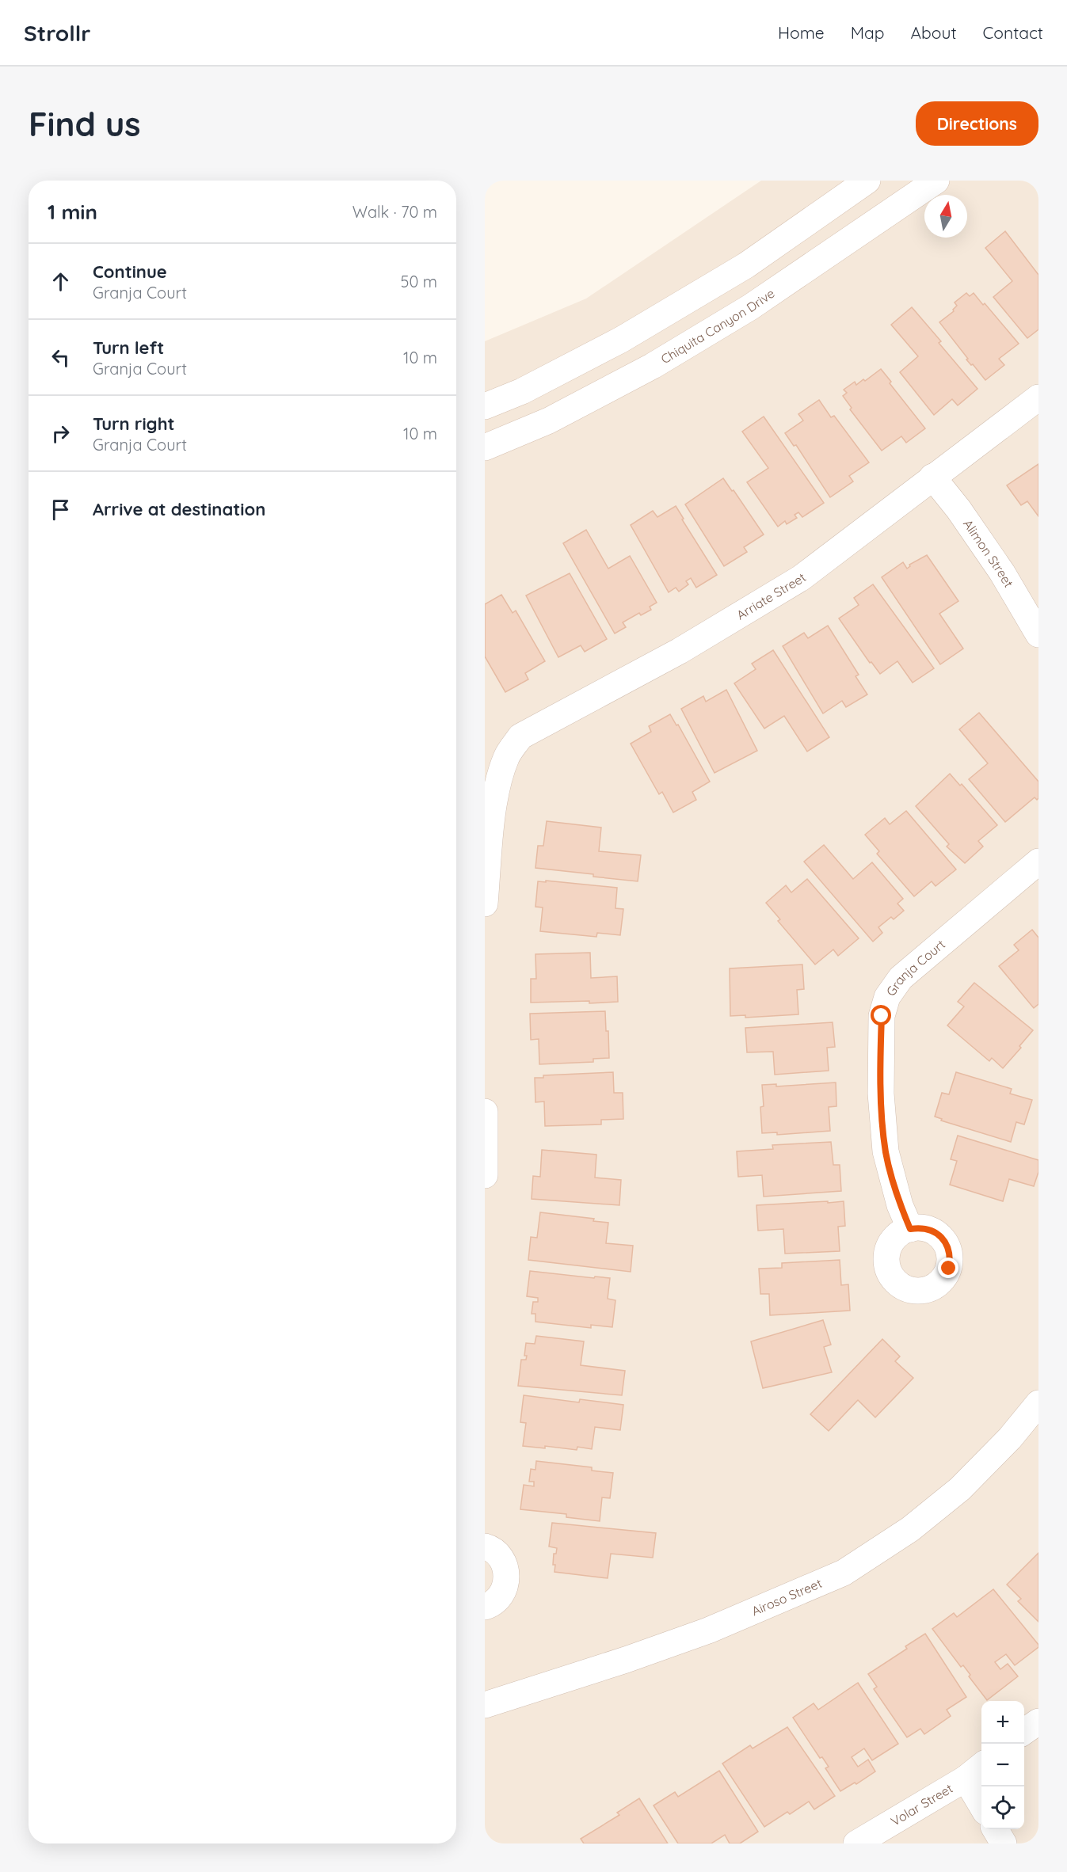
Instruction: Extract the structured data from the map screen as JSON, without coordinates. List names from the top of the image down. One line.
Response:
{"streets":{"street":["Chiquita Canyon Drive","Alimon Street","Arriate Street","Granja Court","Airoso Street","Volar Street"]},"crossings":[["Alimon Street","Arriate Street"]],"north":"top","page":{"header":"Strollr","nav":["Home","Map","About","Contact"],"buttons":"Directions","title":"Find us","heading":["1 min","Walk · 70 m"],"list":[["Continue","Granja Court","50 m"],["Turn left","Granja Court","10 m"],["Turn right","Granja Court","10 m"],"Arrive at destination"],"map_buttons":["+","−"]}}
